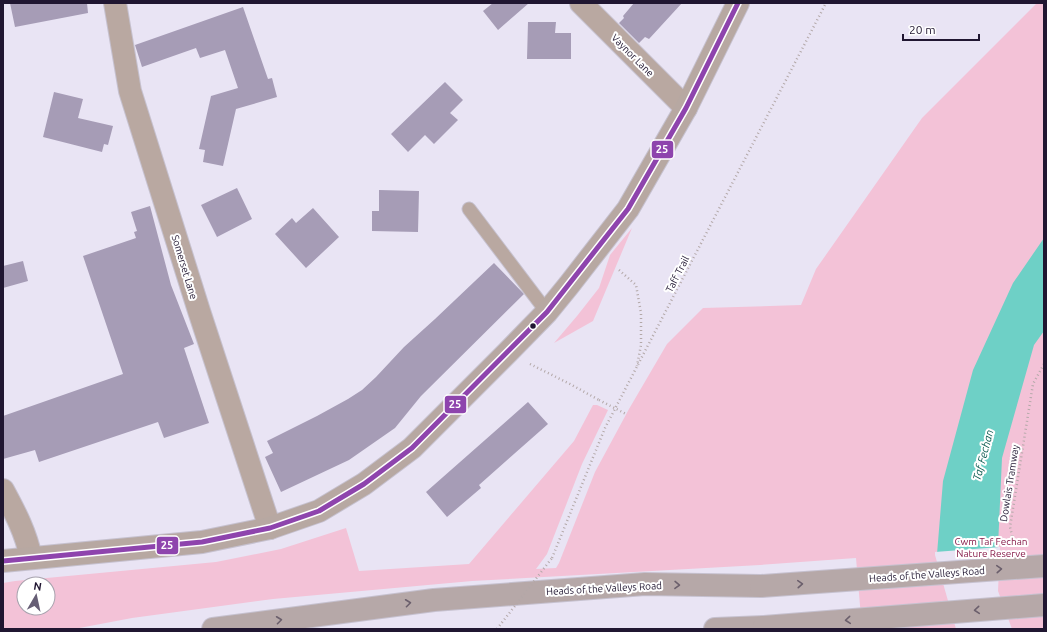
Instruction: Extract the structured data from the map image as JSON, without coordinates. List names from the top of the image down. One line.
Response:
{"streets":{"highway":["Heads of the Valleys Road"],"street":["Vaynor Lane","Somerset Lane"],"path":["Taff Trail","Dowlais Tramway"]},"water":["Taf Fechan"],"parks":["Cwm Taf Fechan Nature Reserve"],"lines":["transit line 25"],"scale_bar":"20 m","north":"top"}
